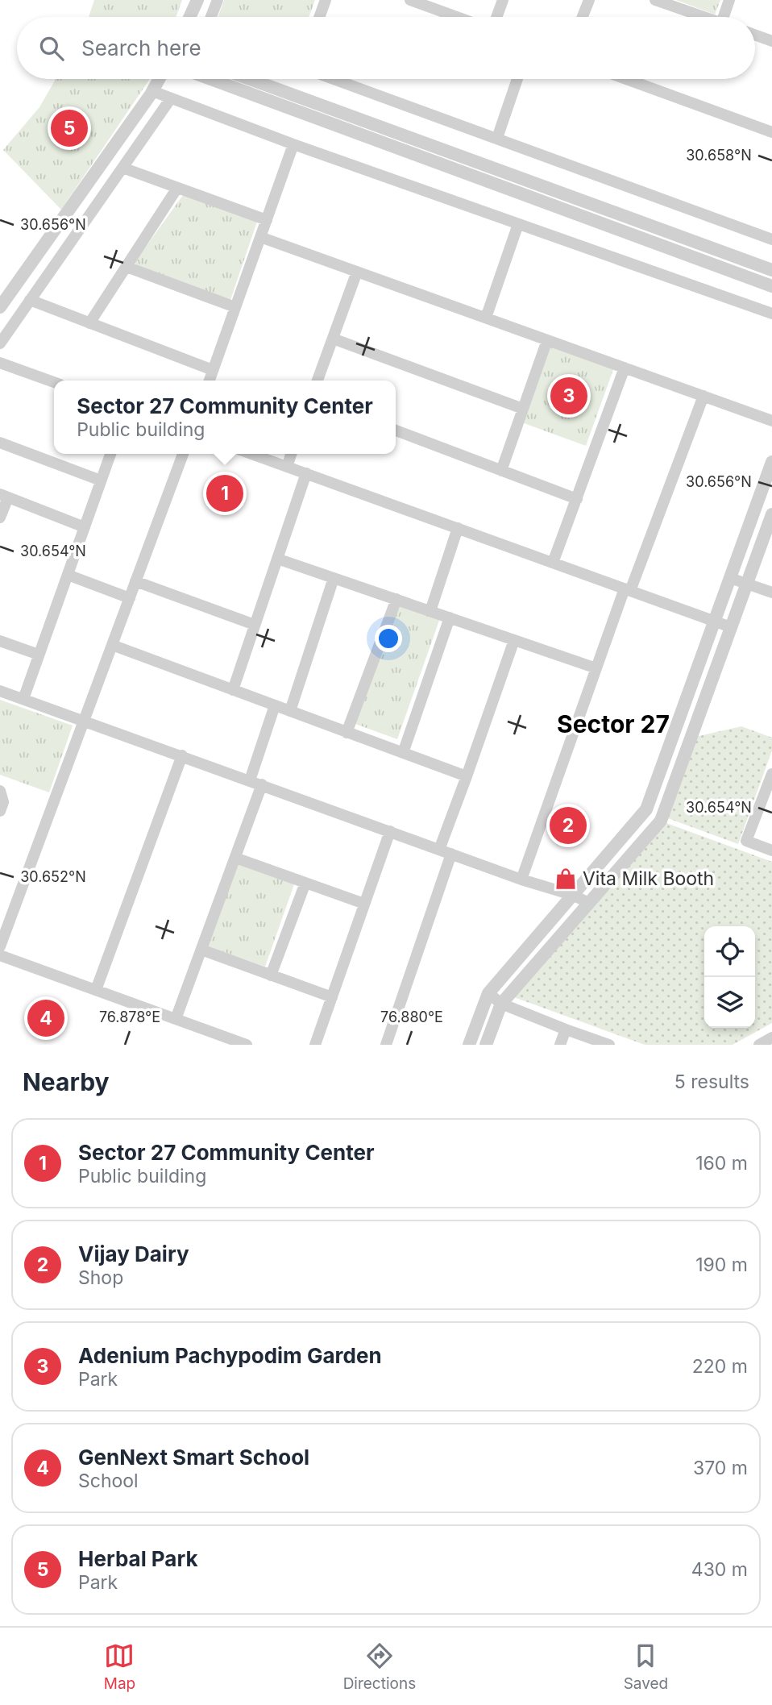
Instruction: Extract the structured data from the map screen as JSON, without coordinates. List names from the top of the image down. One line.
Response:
{"districts":["Sector 27"],"places":{"shop":["Vita Milk Booth"]},"page":{"search":"Search here","pins":["5","3","1","2","4"],"popup":["Sector 27 Community Center","Public building"],"heading":["Nearby","5 results"],"list":[{"mark":"1","name":"Sector 27 Community Center","note":"Public building","value":"160 m"},{"mark":"2","name":"Vijay Dairy","note":"Shop","value":"190 m"},{"mark":"3","name":"Adenium Pachypodim Garden","note":"Park","value":"220 m"},{"mark":"4","name":"GenNext Smart School","note":"School","value":"370 m"},{"mark":"5","name":"Herbal Park","note":"Park","value":"430 m"}],"nav":["Map","Directions","Saved"]},"coordinates":["30.658°N","30.656°N","30.654°N","30.652°N","76.878°E","76.880°E"]}
